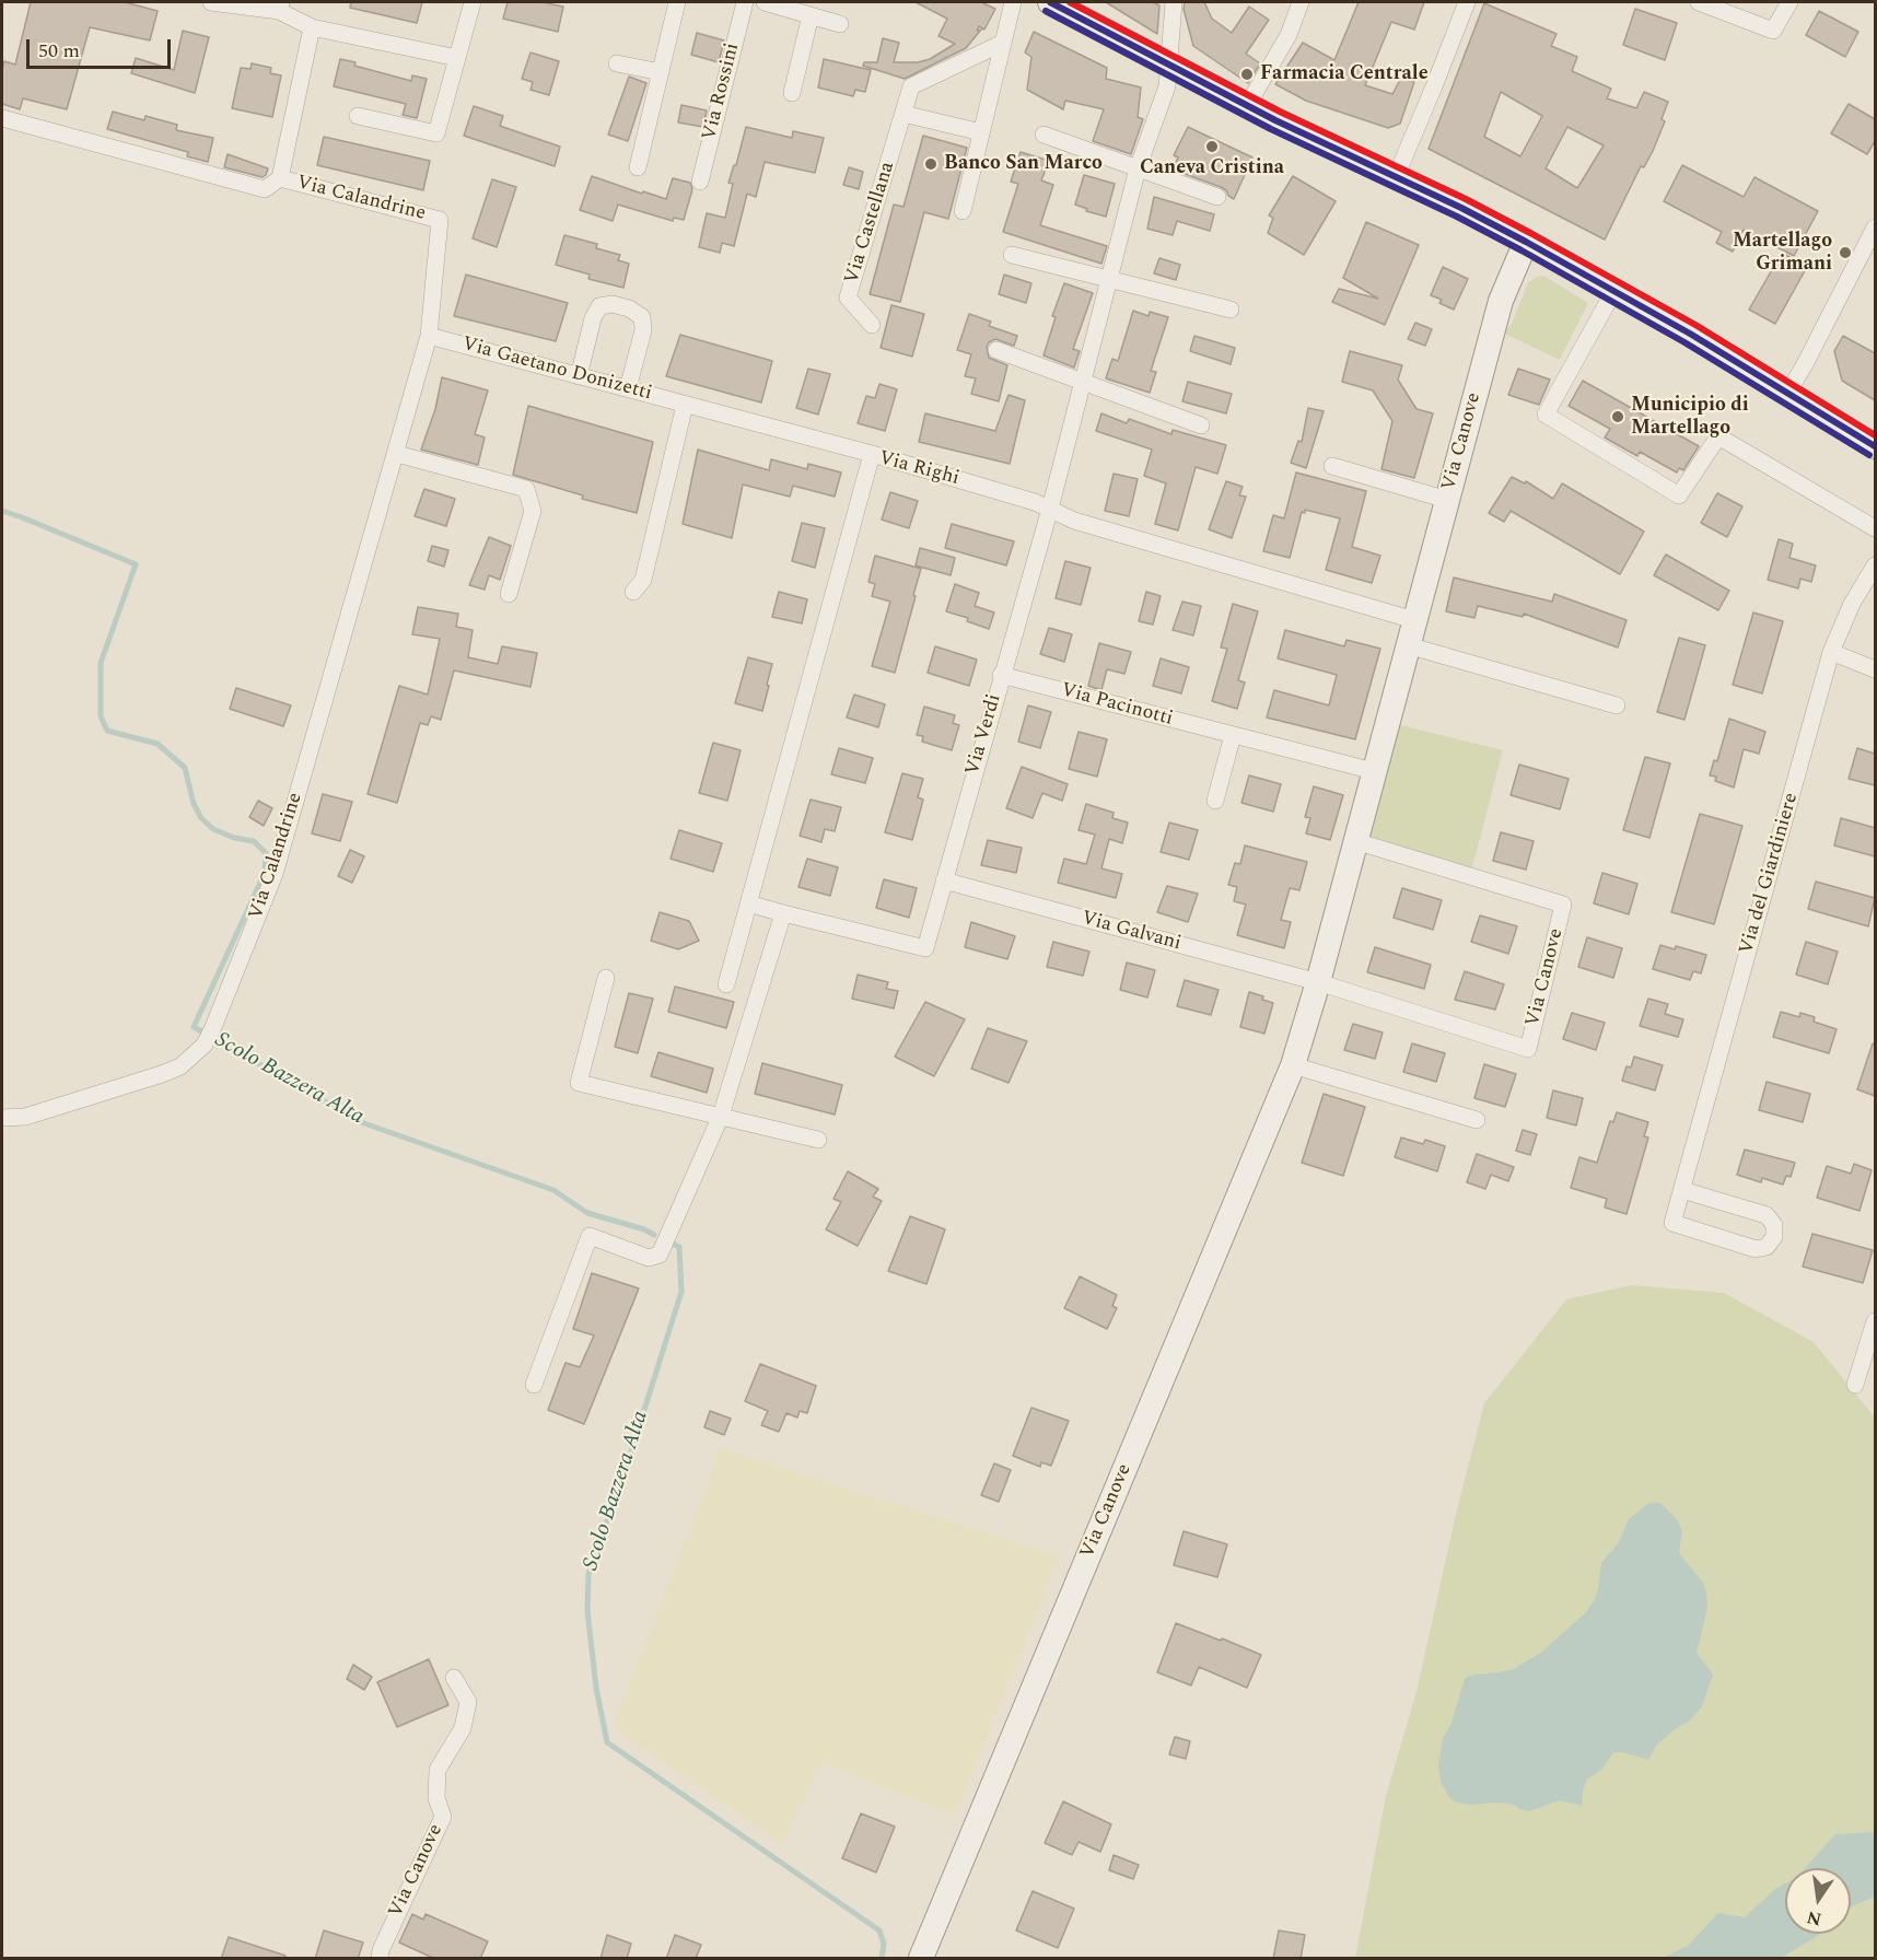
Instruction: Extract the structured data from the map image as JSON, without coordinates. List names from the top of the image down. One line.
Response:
{"streets":{"street":["Via Rossini","Via Calandrine","Via Castellana","Via Gaetano Donizetti","Via Canove","Via Righi","Via Pacinotti","Via Verdi","Via del Giardiniere","Via Galvani"]},"crossings":[["Via Calandrine","Via Gaetano Donizetti"],["Via Gaetano Donizetti","Via Righi"],["Via Canove","Via Righi"],["Via Canove","Via Pacinotti"],["Via Canove","Via Galvani"],["Via Righi","Via Verdi"],["Via Pacinotti","Via Verdi"],["Via Verdi","Via Galvani"]],"water":["Scolo Bazzera Alta"],"places":["Farmacia Centrale","Caneva Cristina","Banco San Marco","Martellago Grimani","Municipio di Martellago"],"scale_bar":"50 m","north":"bottom"}
